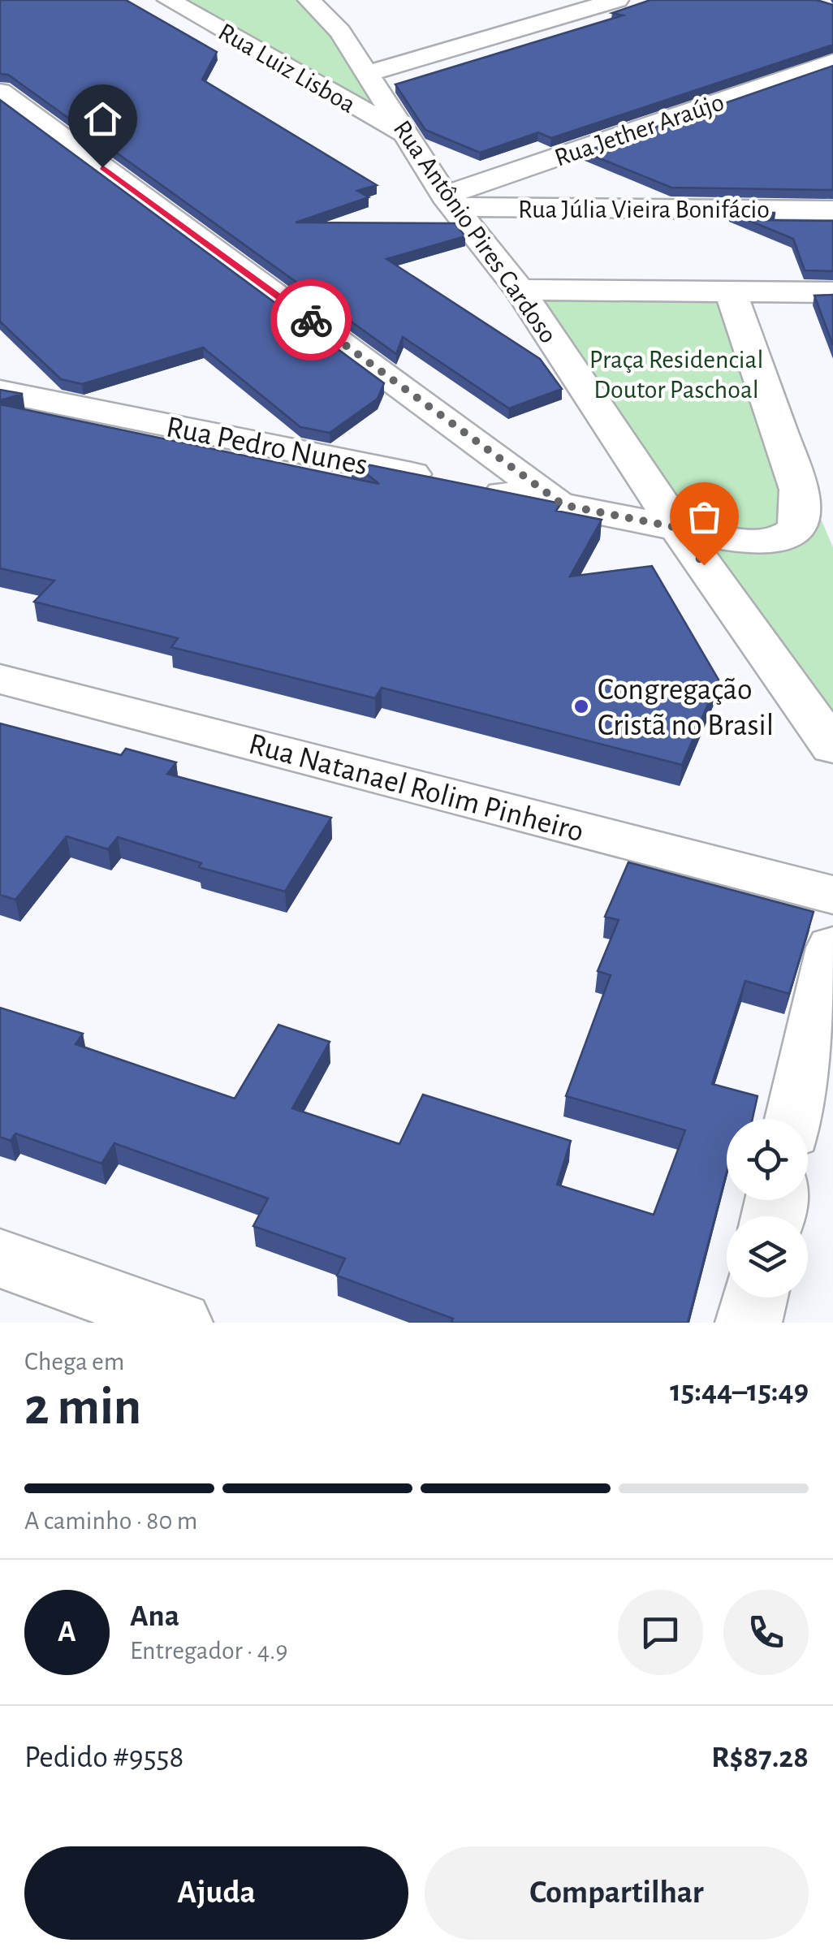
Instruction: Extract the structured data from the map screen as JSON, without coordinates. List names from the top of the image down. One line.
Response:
{"streets":{"street":["Rua Luiz Lisboa","Rua Jether Araújo","Rua Júlia Vieira Bonifácio","Rua Antônio Pires Cardoso","Rua Pedro Nunes","Rua Natanael Rolim Pinheiro"]},"crossings":[["Rua Luiz Lisboa","Rua Antônio Pires Cardoso"],["Rua Jether Araújo","Rua Júlia Vieira Bonifácio"],["Rua Jether Araújo","Rua Antônio Pires Cardoso"],["Rua Júlia Vieira Bonifácio","Rua Antônio Pires Cardoso"],["Rua Antônio Pires Cardoso","Rua Pedro Nunes"]],"parks":["Praça Residencial Doutor Paschoal"],"places":["Congregação Cristã no Brasil"],"page":{"heading":["2 min","Chega em","15:44–15:49"],"panel":["Ana","Entregador · 4.9","Pedido #9558","R$87.28"],"bar":"A caminho · 80 m","round":"A","buttons":["Ajuda","Compartilhar"]}}
